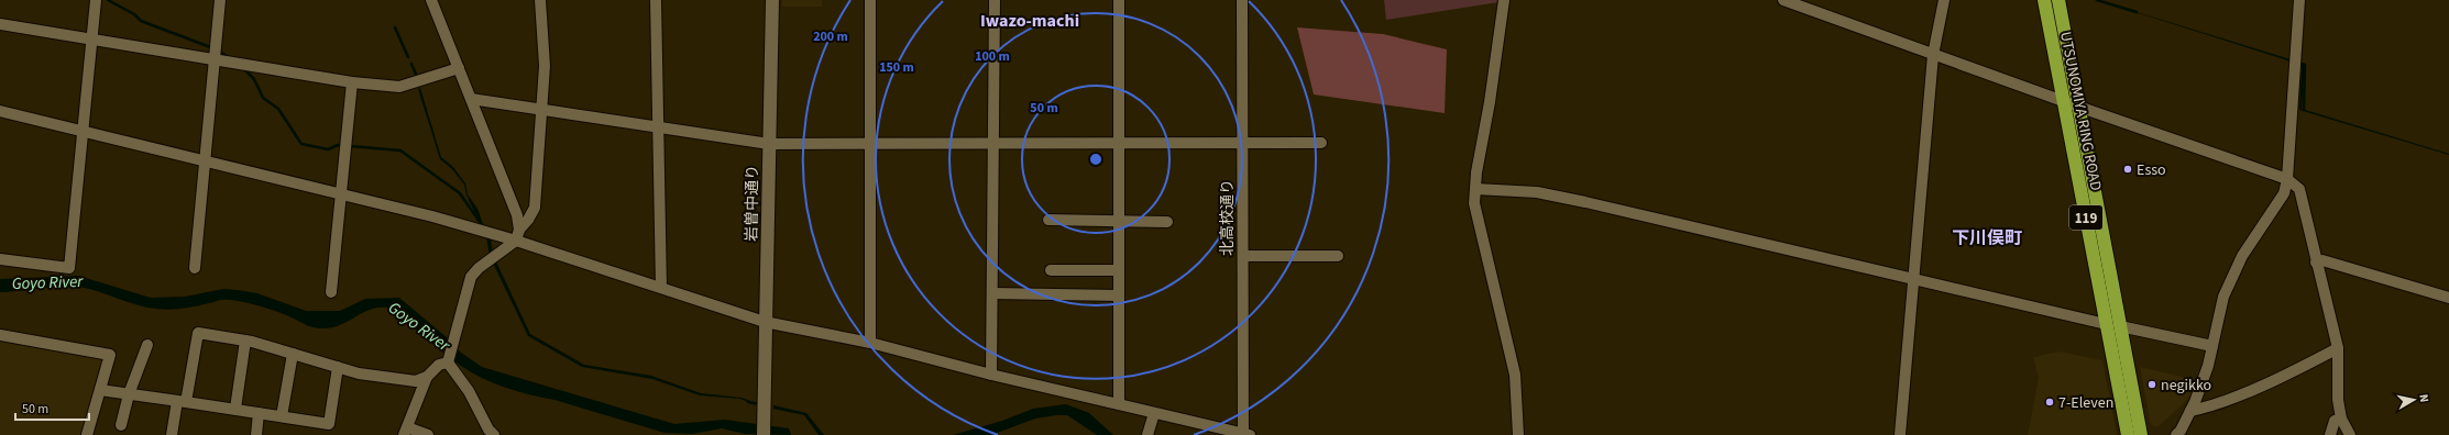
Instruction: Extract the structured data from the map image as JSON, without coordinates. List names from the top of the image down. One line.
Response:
{"streets":{"highway":["UTSUNOMIYA RING ROAD","119"],"street":["岩曽中通り","北高校通り"]},"districts":["Iwazo-machi","下川俣町"],"water":["Goyo River"],"places":["Esso","negikko","7-Eleven"],"scale_bar":"50 m","north":"right","rings":["200 m","100 m","150 m","50 m"]}
